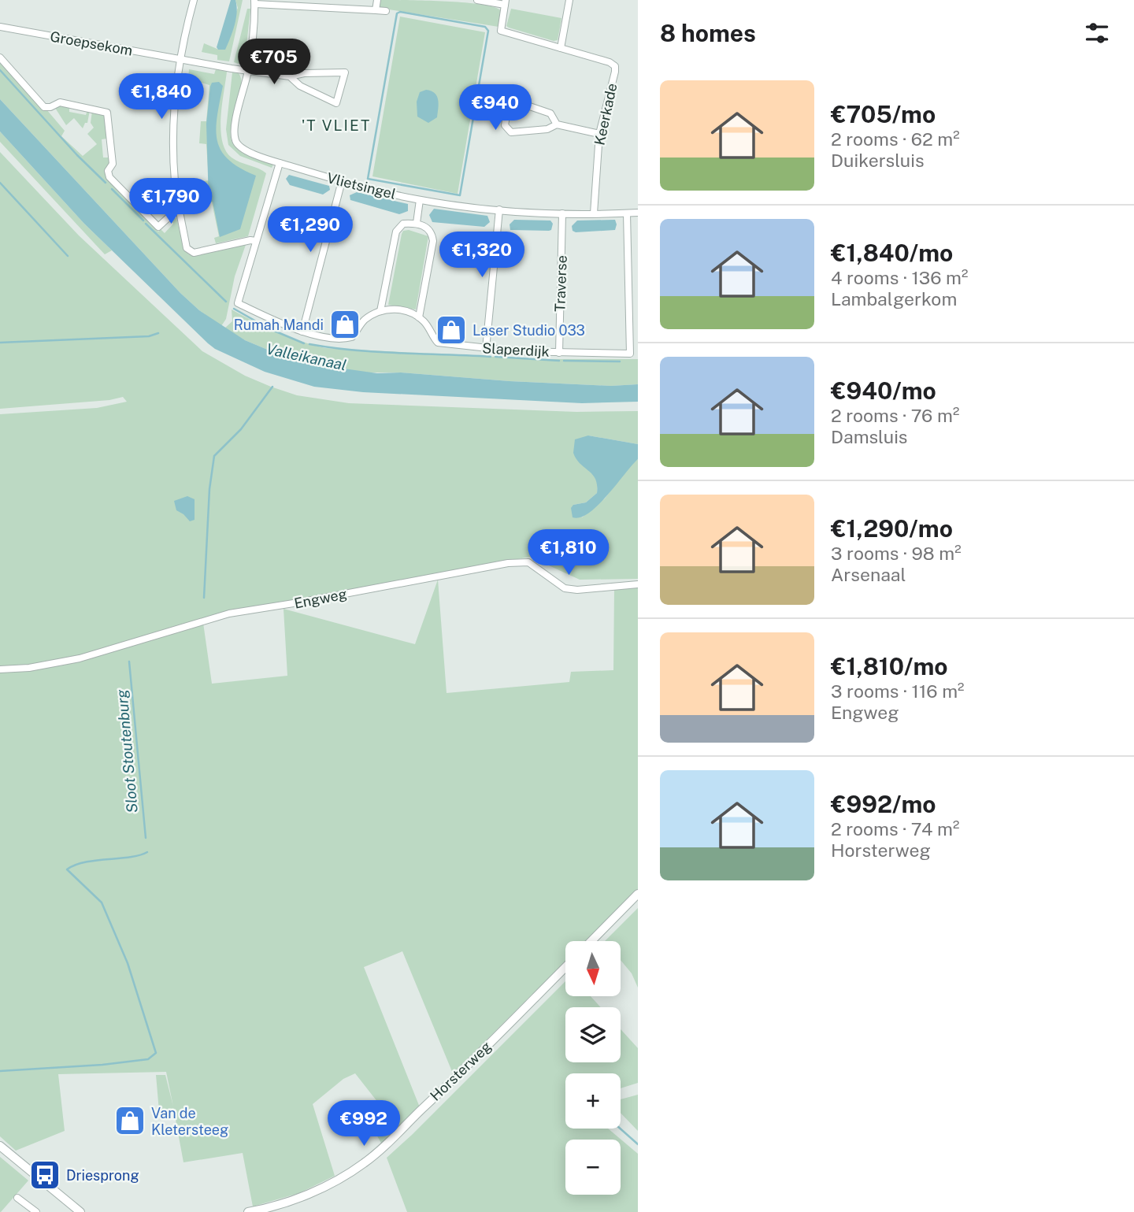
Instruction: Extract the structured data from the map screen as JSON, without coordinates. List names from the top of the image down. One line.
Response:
{"streets":{"street":["Groepsekom","Keerkade","Vlietsingel","Traverse","Slaperdijk","Engweg","Horsterweg"]},"crossings":[["Groepsekom","Vlietsingel"],["Keerkade","Vlietsingel"],["Vlietsingel","Traverse"],["Vlietsingel","Slaperdijk"],["Traverse","Slaperdijk"]],"districts":["'T VLIET"],"water":["Valleikanaal","Sloot Stoutenburg"],"places":{"shop":["Rumah Mandi","Laser Studio 033","Van de Kletersteeg"],"bus stop":["Driesprong"]},"north":"bottom","page":{"heading":"8 homes","price":["€705","€1,840","€940","€1,790","€1,290","€1,320","€1,810","€992"],"list":[{"name":"€705/mo","note":"2 rooms · 62 m² · Duikersluis"},{"name":"€1,840/mo","note":"4 rooms · 136 m² · Lambalgerkom"},{"name":"€940/mo","note":"2 rooms · 76 m² · Damsluis"},{"name":"€1,290/mo","note":"3 rooms · 98 m² · Arsenaal"},{"name":"€1,810/mo","note":"3 rooms · 116 m² · Engweg"},{"name":"€992/mo","note":"2 rooms · 74 m² · Horsterweg"}],"map_buttons":["+","−"]}}
